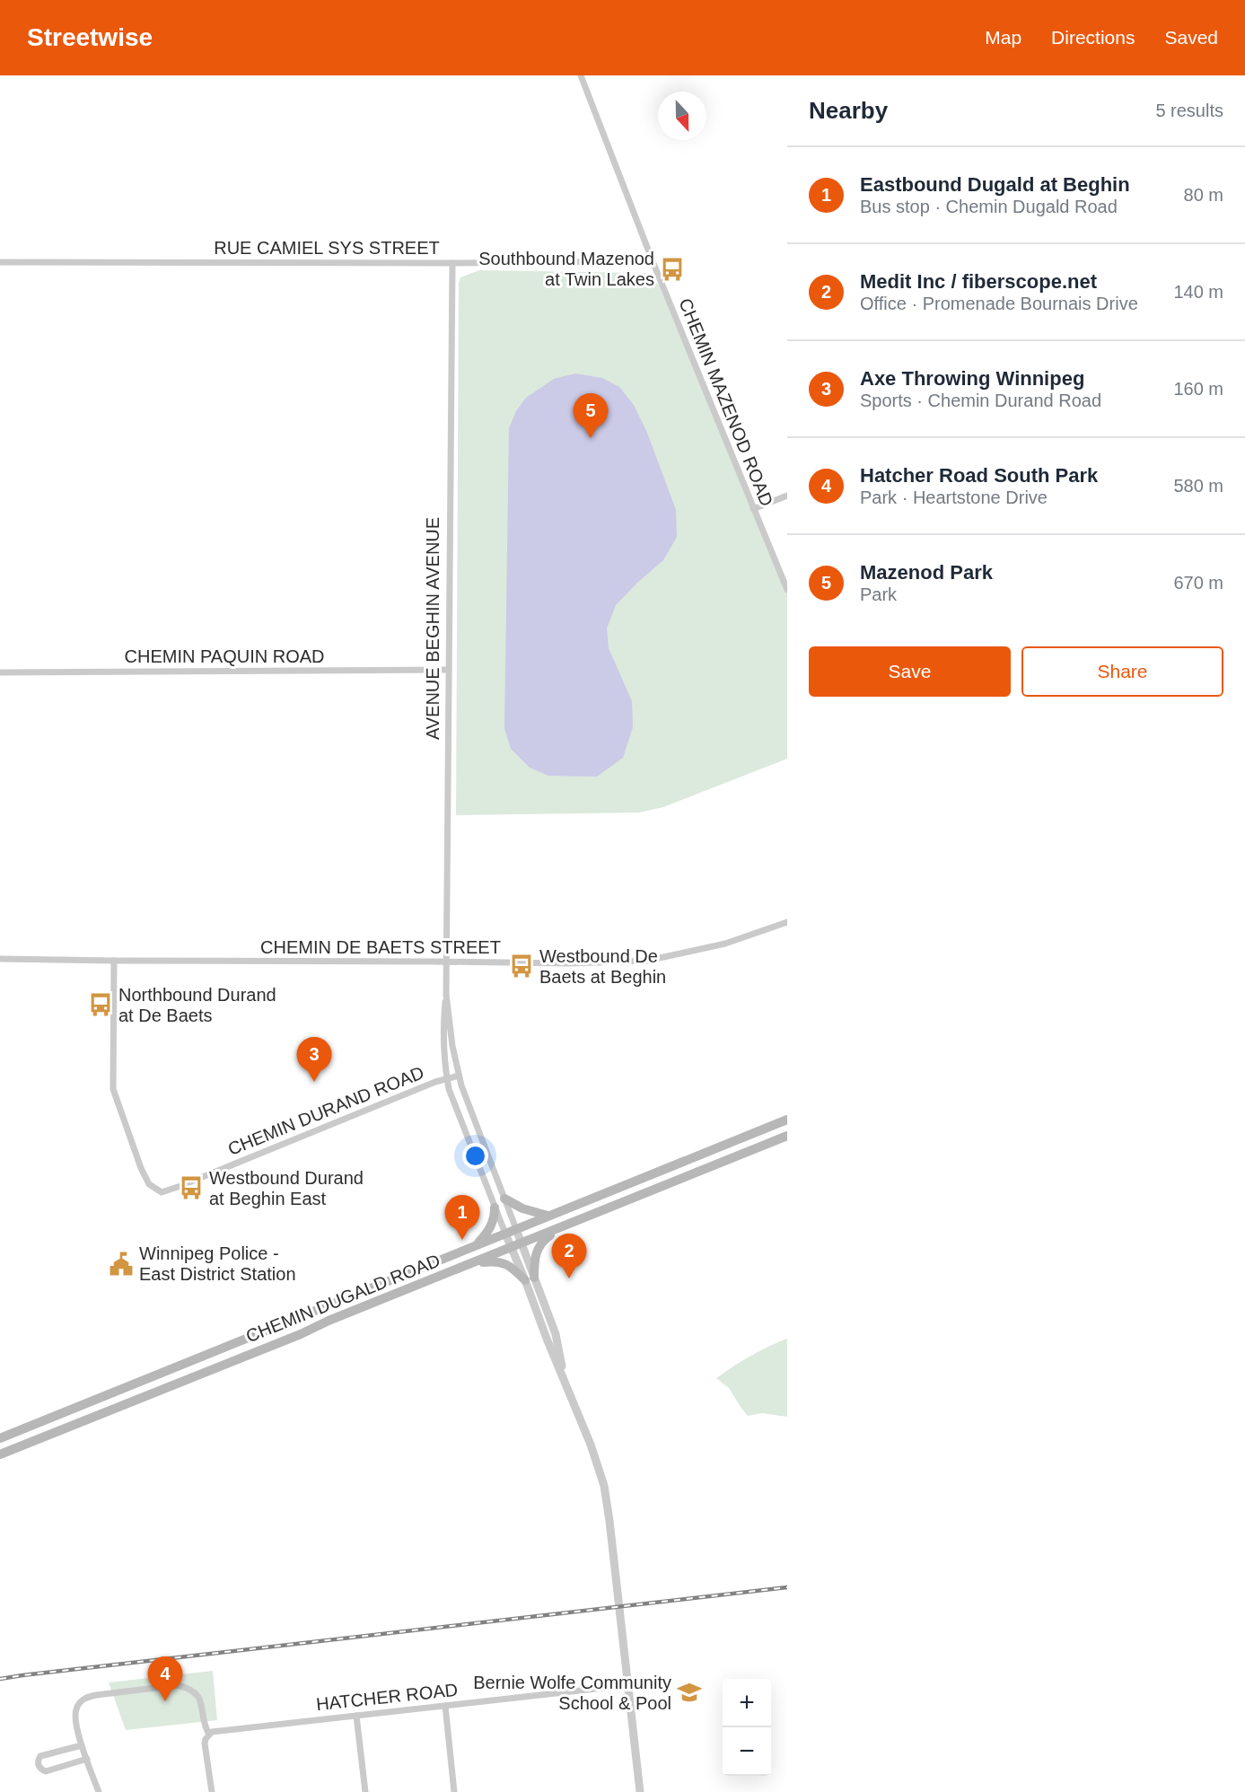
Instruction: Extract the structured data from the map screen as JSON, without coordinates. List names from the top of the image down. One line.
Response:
{"streets":{"main road":["CHEMIN DUGALD ROAD"],"street":["RUE CAMIEL SYS STREET","CHEMIN MAZENOD ROAD","AVENUE BEGHIN AVENUE","CHEMIN PAQUIN ROAD","CHEMIN DE BAETS STREET","CHEMIN DURAND ROAD","HATCHER ROAD"]},"crossings":[["RUE CAMIEL SYS STREET","CHEMIN MAZENOD ROAD"],["RUE CAMIEL SYS STREET","AVENUE BEGHIN AVENUE"],["AVENUE BEGHIN AVENUE","CHEMIN PAQUIN ROAD"],["AVENUE BEGHIN AVENUE","CHEMIN DE BAETS STREET"],["AVENUE BEGHIN AVENUE","CHEMIN DURAND ROAD"],["AVENUE BEGHIN AVENUE","CHEMIN DUGALD ROAD"],["CHEMIN DE BAETS STREET","CHEMIN DURAND ROAD"]],"places":{"bus stop":["Southbound Mazenod at Twin Lakes","Westbound De Baets at Beghin","Northbound Durand at De Baets","Westbound Durand at Beghin East"],"public building":["Winnipeg Police - East District Station"],"school or university":["Bernie Wolfe Community School & Pool"]},"north":"bottom","page":{"header":"Streetwise","nav":["Map","Directions","Saved"],"heading":["Nearby","5 results"],"list":[{"mark":"1","name":"Eastbound Dugald at Beghin","note":"Bus stop · Chemin Dugald Road","value":"80 m"},{"mark":"2","name":"Medit Inc / fiberscope.net","note":"Office · Promenade Bournais Drive","value":"140 m"},{"mark":"3","name":"Axe Throwing Winnipeg","note":"Sports · Chemin Durand Road","value":"160 m"},{"mark":"4","name":"Hatcher Road South Park","note":"Park · Heartstone Drive","value":"580 m"},{"mark":"5","name":"Mazenod Park","note":"Park","value":"670 m"}],"pins":["5","3","1","2","4"],"buttons":["Save","Share"],"map_buttons":["+","−"]}}
